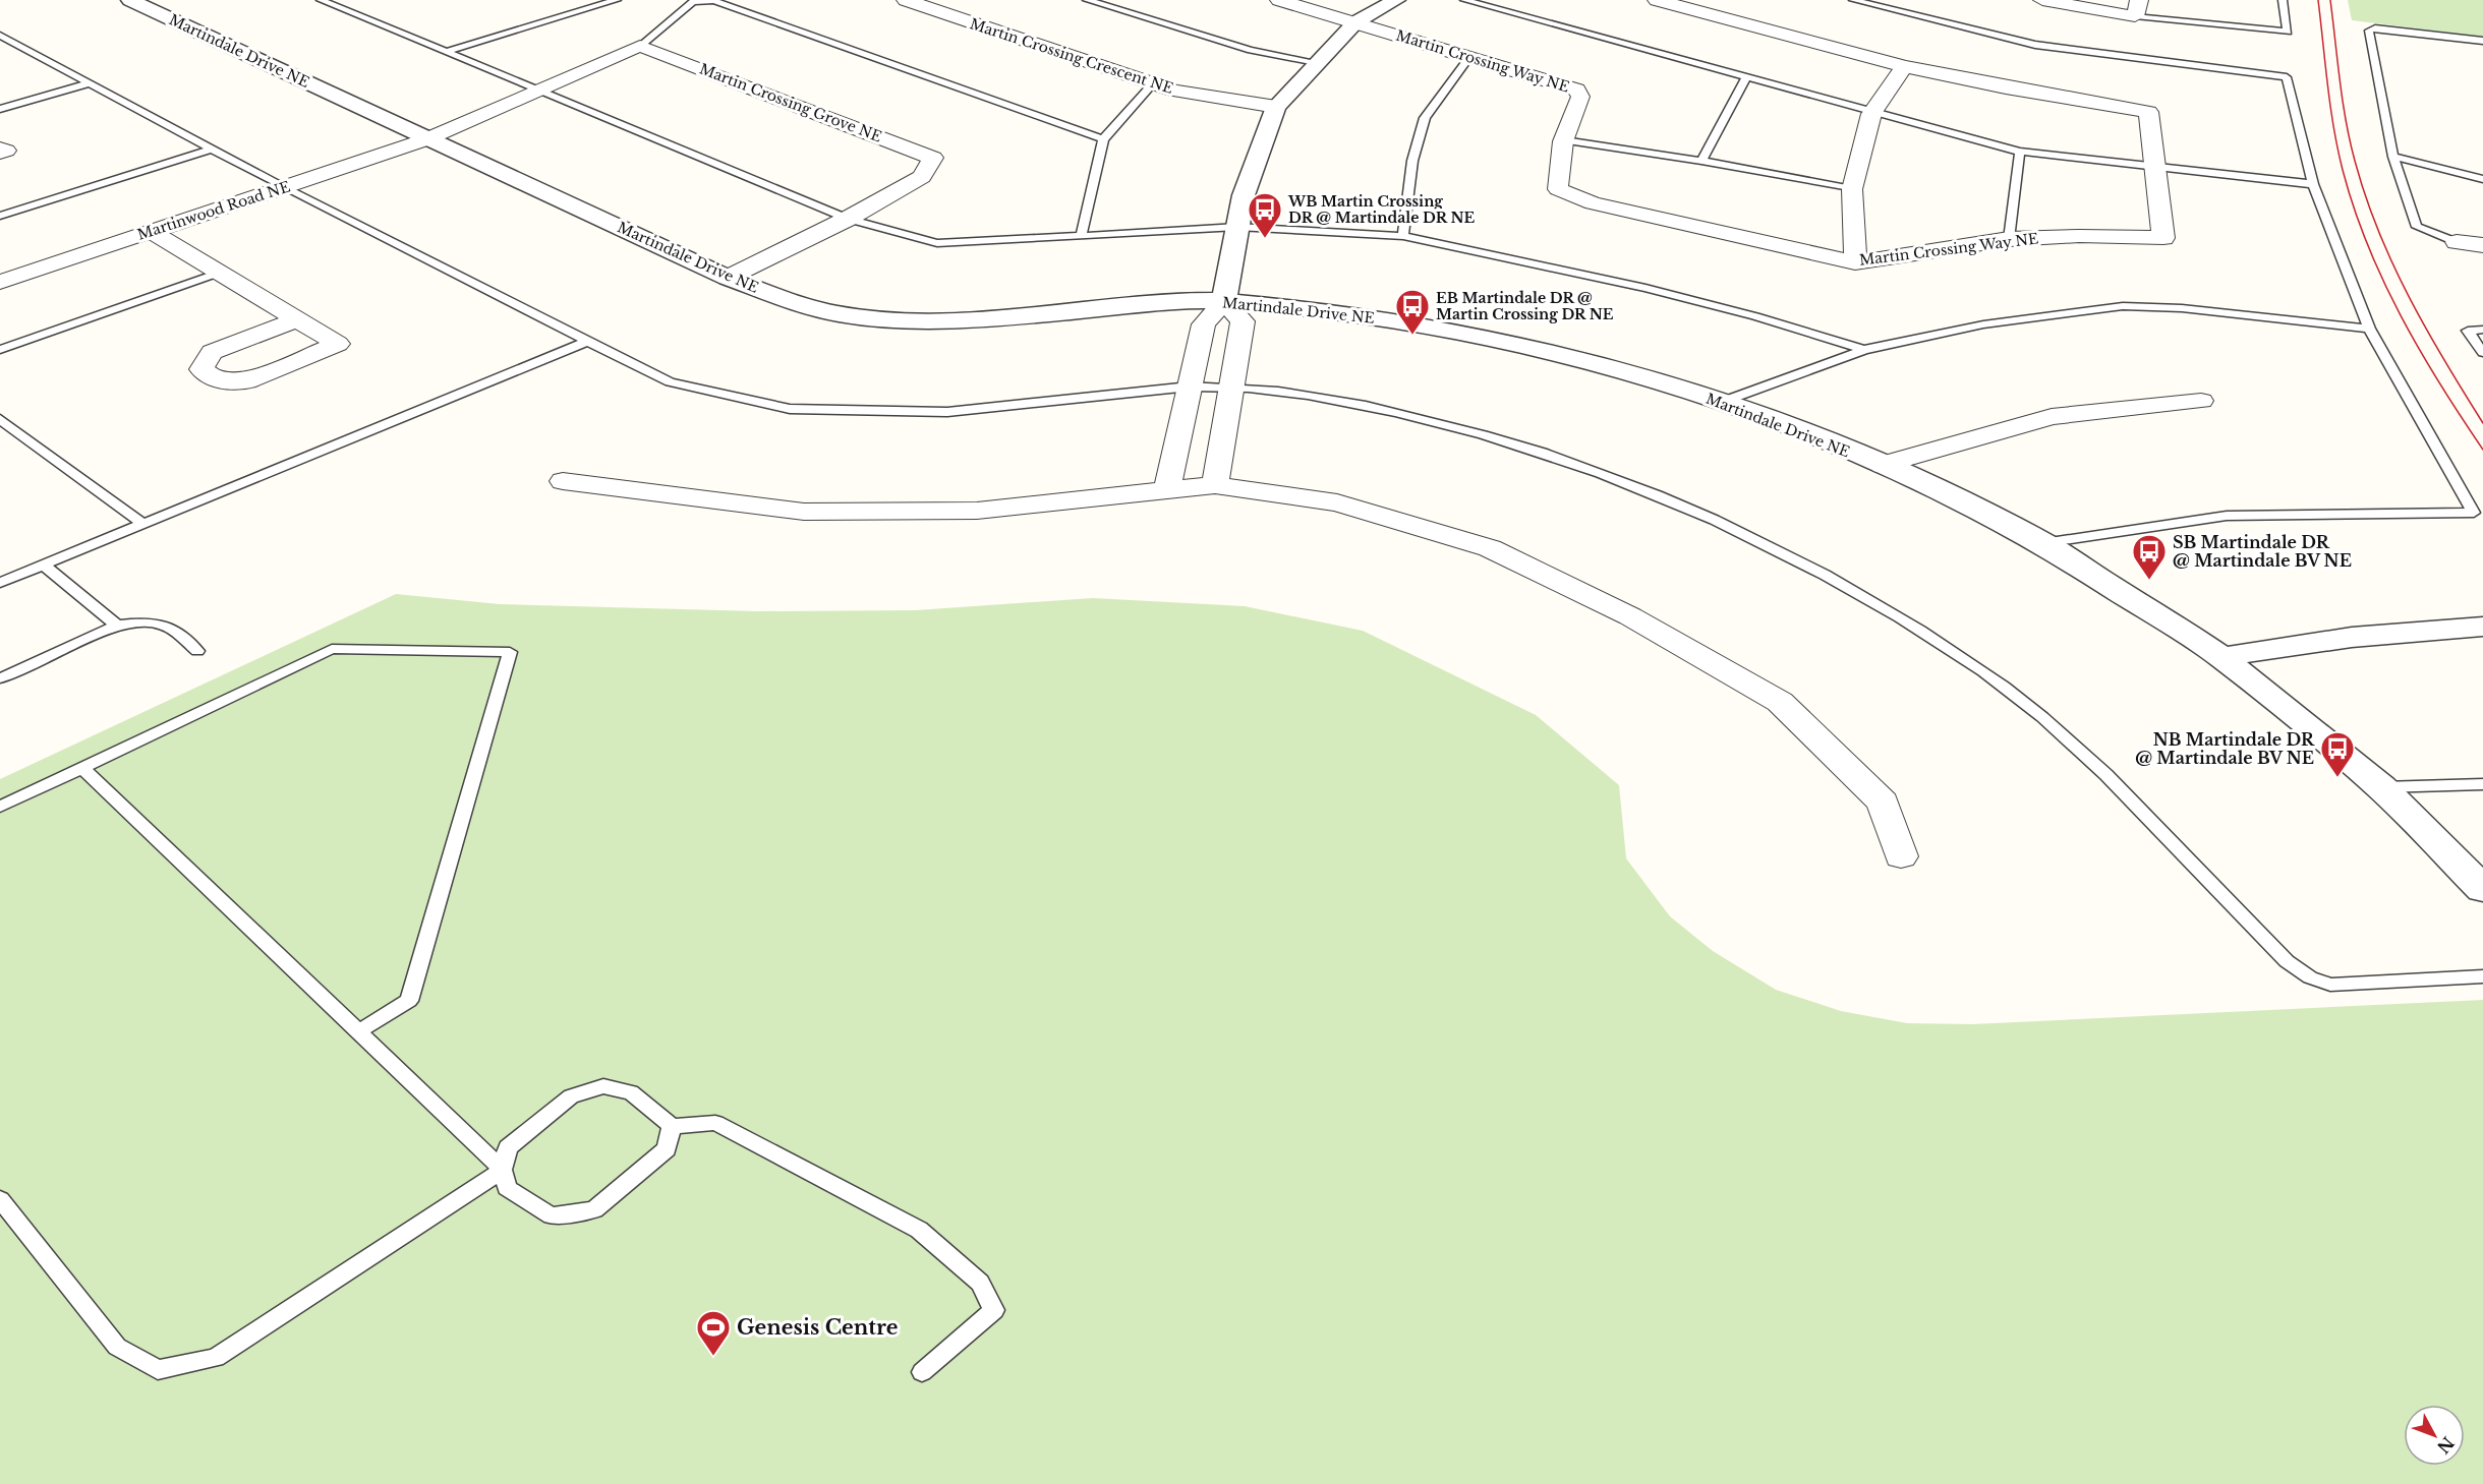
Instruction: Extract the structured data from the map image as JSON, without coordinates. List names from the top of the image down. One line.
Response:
{"streets":{"street":["Martindale Drive NE","Martin Crossing Crescent NE","Martin Crossing Way NE","Martin Crossing Grove NE","Martinwood Road NE"]},"crossings":[["Martindale Drive NE","Martin Crossing Grove NE"],["Martindale Drive NE","Martinwood Road NE"]],"places":{"bus stop":["WB Martin Crossing DR @ Martindale DR NE","EB Martindale DR @ Martin Crossing DR NE","SB Martindale DR @ Martindale BV NE","NB Martindale DR @ Martindale BV NE"],"sports":["Genesis Centre"]},"north":"bottom right"}
